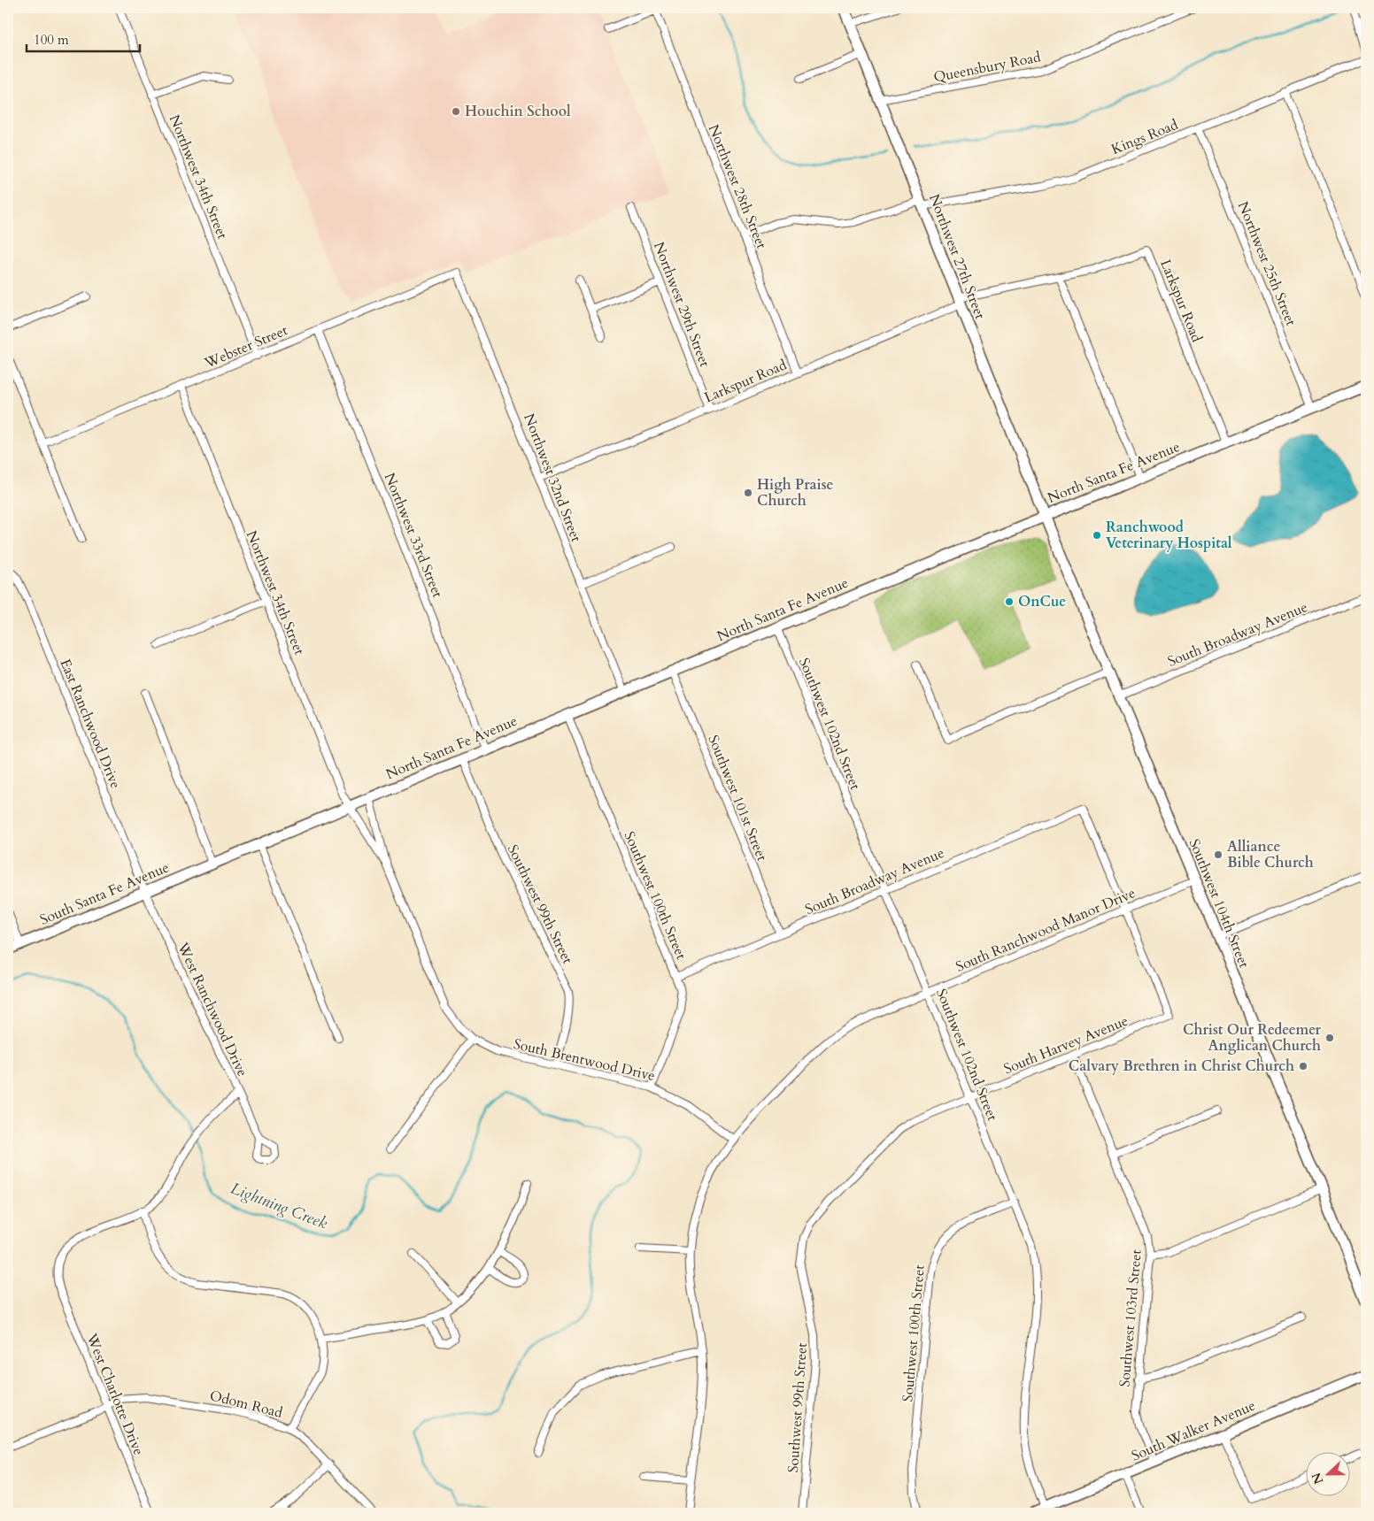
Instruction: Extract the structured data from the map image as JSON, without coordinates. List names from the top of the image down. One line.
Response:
{"streets":{"main road":["Northwest 27th Street","North Santa Fe Avenue","South Santa Fe Avenue","Southwest 104th Street","South Walker Avenue"],"street":["Queensbury Road","Kings Road","Northwest 34th Street","Northwest 28th Street","Northwest 25th Street","Larkspur Road","Northwest 29th Street","Webster Street","Northwest 32nd Street","Northwest 33rd Street","South Broadway Avenue","East Ranchwood Drive","Southwest 102nd Street","Southwest 101st Street","Southwest 100th Street","Southwest 99th Street","South Ranchwood Manor Drive","West Ranchwood Drive","South Harvey Avenue","South Brentwood Drive","Southwest 103rd Street","West Charlotte Drive","Odom Road"]},"crossings":[["Queensbury Road","Northwest 27th Street"],["Kings Road","Northwest 28th Street"],["Kings Road","Northwest 27th Street"],["Kings Road","Northwest 25th Street"],["Northwest 34th Street","Webster Street"],["Northwest 34th Street","North Santa Fe Avenue"],["Northwest 34th Street","South Brentwood Drive"],["Northwest 28th Street","Larkspur Road"],["Northwest 27th Street","Larkspur Road"],["Northwest 27th Street","North Santa Fe Avenue"],["Northwest 27th Street","Southwest 104th Street"],["Northwest 25th Street","North Santa Fe Avenue"],["Larkspur Road","Northwest 29th Street"],["Larkspur Road","North Santa Fe Avenue"],["Larkspur Road","Northwest 32nd Street"],["Webster Street","Northwest 32nd Street"],["Webster Street","Northwest 33rd Street"],["North Santa Fe Avenue","Northwest 32nd Street"],["North Santa Fe Avenue","Northwest 33rd Street"],["North Santa Fe Avenue","Southwest 102nd Street"],["North Santa Fe Avenue","Southwest 101st Street"],["North Santa Fe Avenue","South Santa Fe Avenue"],["North Santa Fe Avenue","Southwest 100th Street"],["North Santa Fe Avenue","Southwest 104th Street"],["North Santa Fe Avenue","Southwest 99th Street"],["South Broadway Avenue","Southwest 102nd Street"],["South Broadway Avenue","Southwest 101st Street"],["South Broadway Avenue","Southwest 100th Street"],["South Broadway Avenue","Southwest 104th Street"],["South Broadway Avenue","South Ranchwood Manor Drive"],["South Broadway Avenue","South Harvey Avenue"],["East Ranchwood Drive","South Santa Fe Avenue"],["East Ranchwood Drive","West Ranchwood Drive"],["Southwest 102nd Street","Southwest 100th Street"],["Southwest 102nd Street","Southwest 99th Street"],["Southwest 102nd Street","South Ranchwood Manor Drive"],["Southwest 102nd Street","South Harvey Avenue"],["Southwest 102nd Street","South Walker Avenue"],["South Santa Fe Avenue","West Ranchwood Drive"],["Southwest 100th Street","South Brentwood Drive"],["Southwest 104th Street","South Ranchwood Manor Drive"],["Southwest 99th Street","South Harvey Avenue"],["Southwest 99th Street","South Brentwood Drive"],["South Ranchwood Manor Drive","South Harvey Avenue"],["South Ranchwood Manor Drive","South Brentwood Drive"],["South Harvey Avenue","Southwest 103rd Street"],["Southwest 103rd Street","South Walker Avenue"],["West Charlotte Drive","Odom Road"]],"water":["Lightning Creek"],"places":["Houchin School","High Praise Church","Ranchwood Veterinary Hospital","OnCue","Alliance Bible Church","Christ Our Redeemer Anglican Church","Calvary Brethren in Christ Church"],"scale_bar":"100 m","north":"left"}
